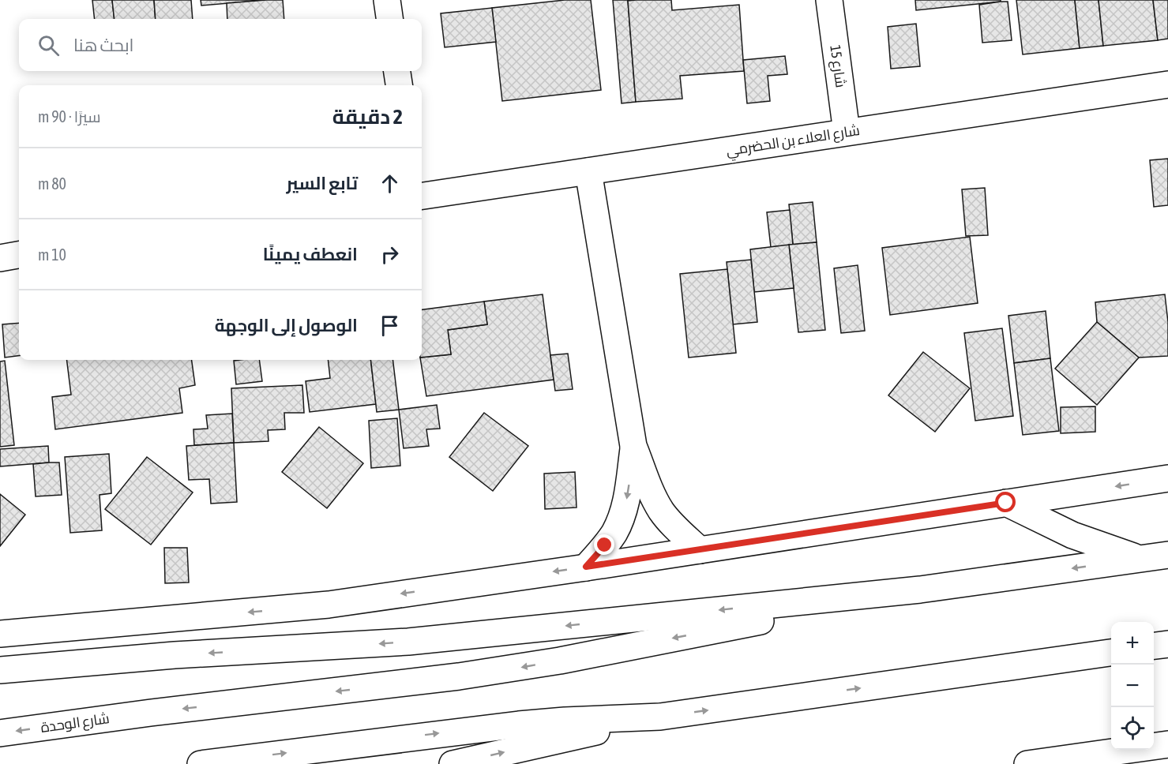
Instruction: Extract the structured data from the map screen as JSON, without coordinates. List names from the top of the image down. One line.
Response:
{"streets":{"main road":["شارع 15","شارع العلاء بن الحضرمي","شارع الوحدة"]},"crossings":[["شارع 15","شارع العلاء بن الحضرمي"]],"page":{"search":"ابحث هنا","heading":["2 دقيقة","سيرًا · 90 m"],"list":[["تابع السير","80 m"],["انعطف يمينًا","10 m"],"الوصول إلى الوجهة"],"map_buttons":["+","−"]}}
